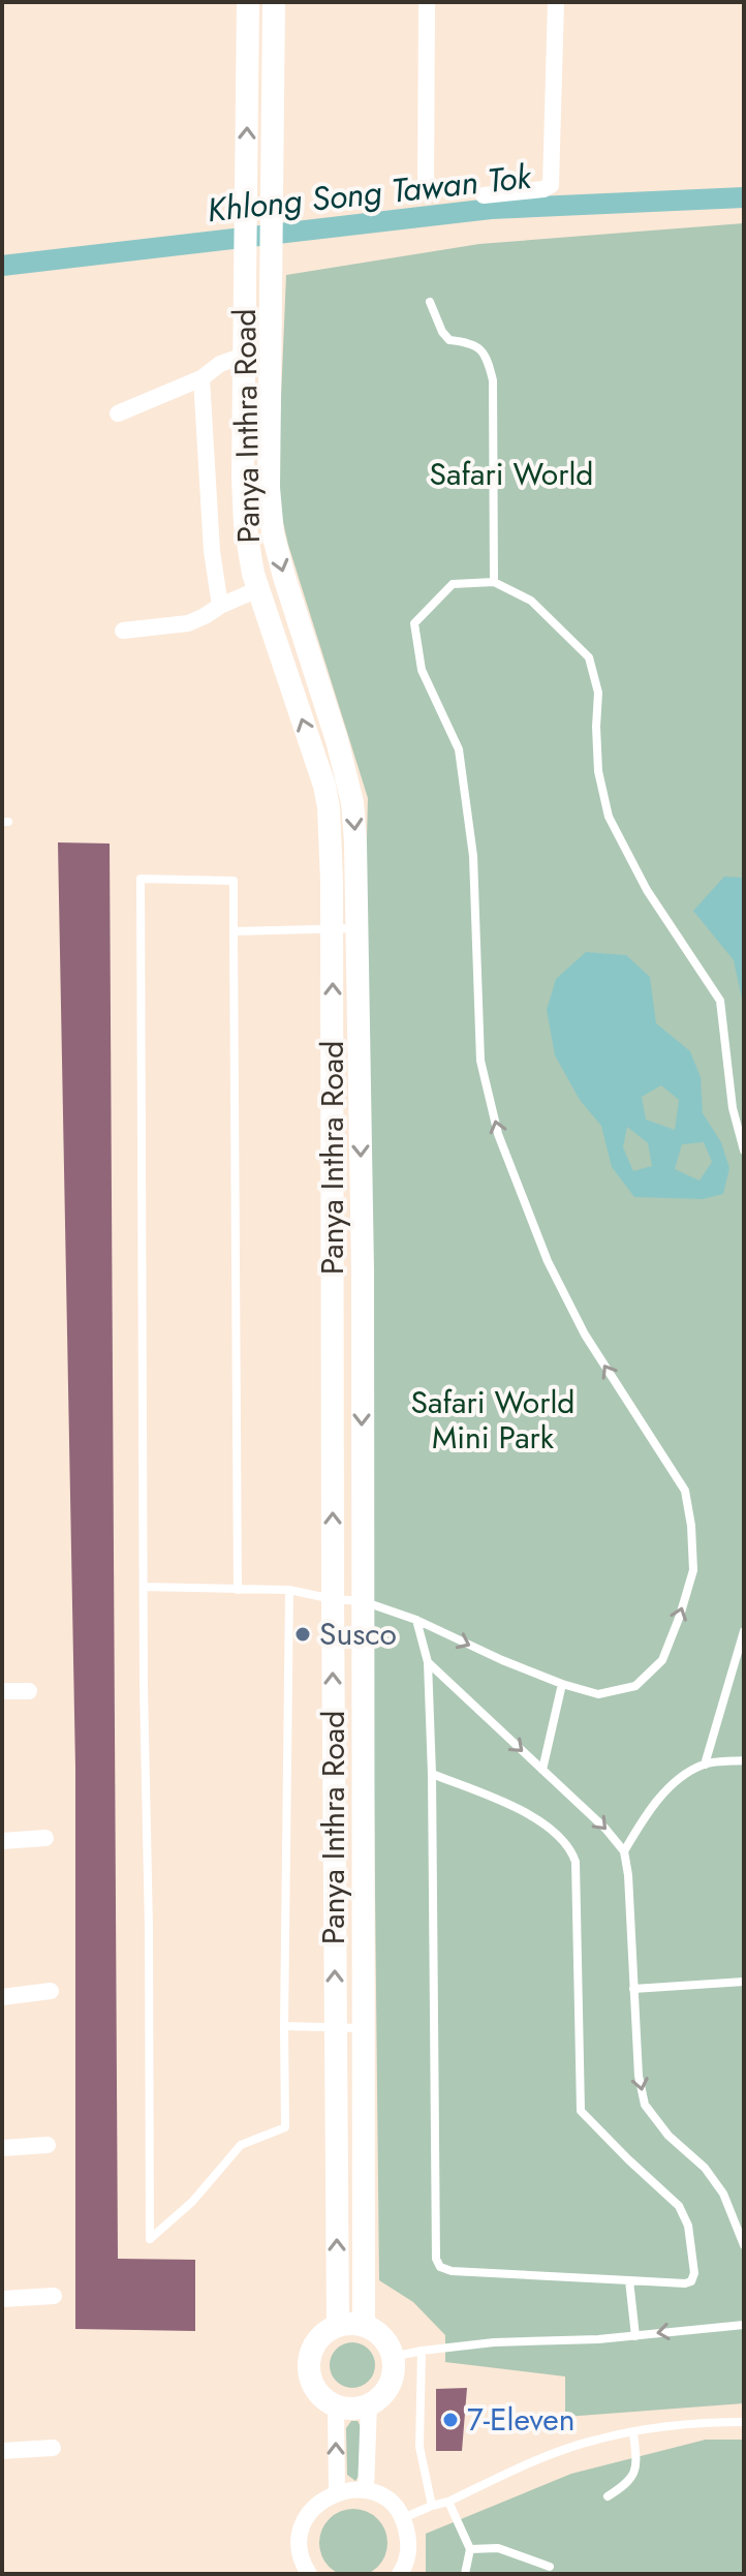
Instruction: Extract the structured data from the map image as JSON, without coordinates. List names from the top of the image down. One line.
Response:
{"streets":{"street":["Panya Inthra Road"]},"water":["Khlong Song Tawan Tok"],"parks":["Safari World","Safari World Mini Park"],"places":["Susco","7-Eleven"]}
